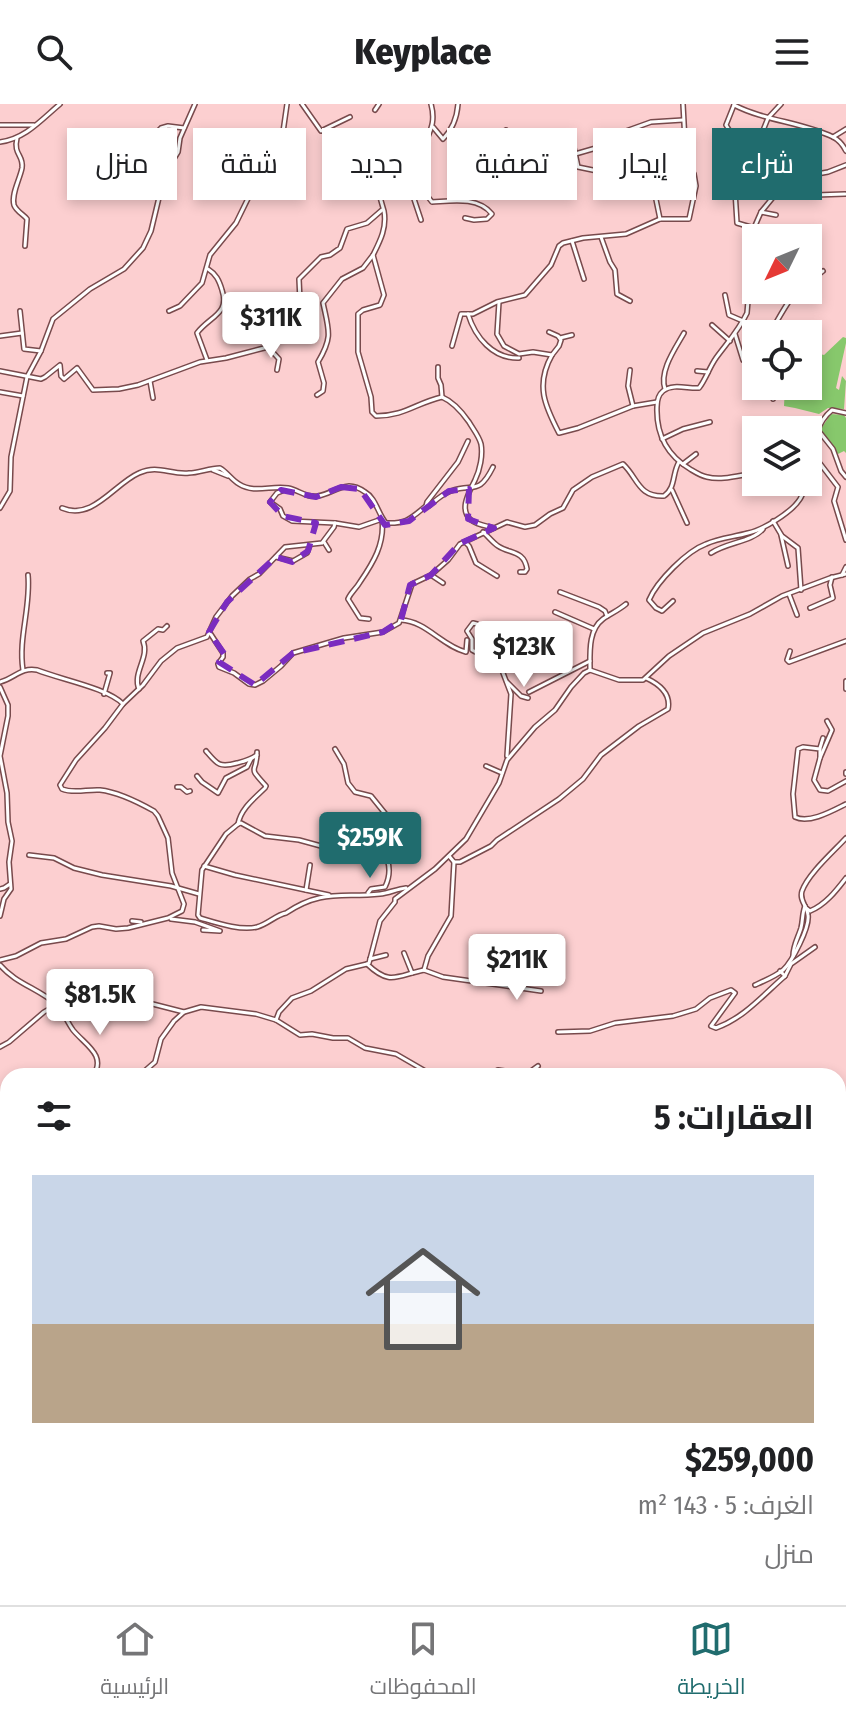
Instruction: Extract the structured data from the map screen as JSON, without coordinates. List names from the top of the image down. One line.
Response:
{"north":"bottom left","page":{"header":"Keyplace","chip":["شراء","إيجار","تصفية","جديد","شقة","منزل"],"price":["$311K","$123K","$259K","$211K","$81.5K"],"heading":"العقارات: 5","list":[{"name":"$259,000","note":"الغرف: 5 · 143 m² · منزل"}],"tabs":["الخريطة","المحفوظات","الرئيسية"]}}
